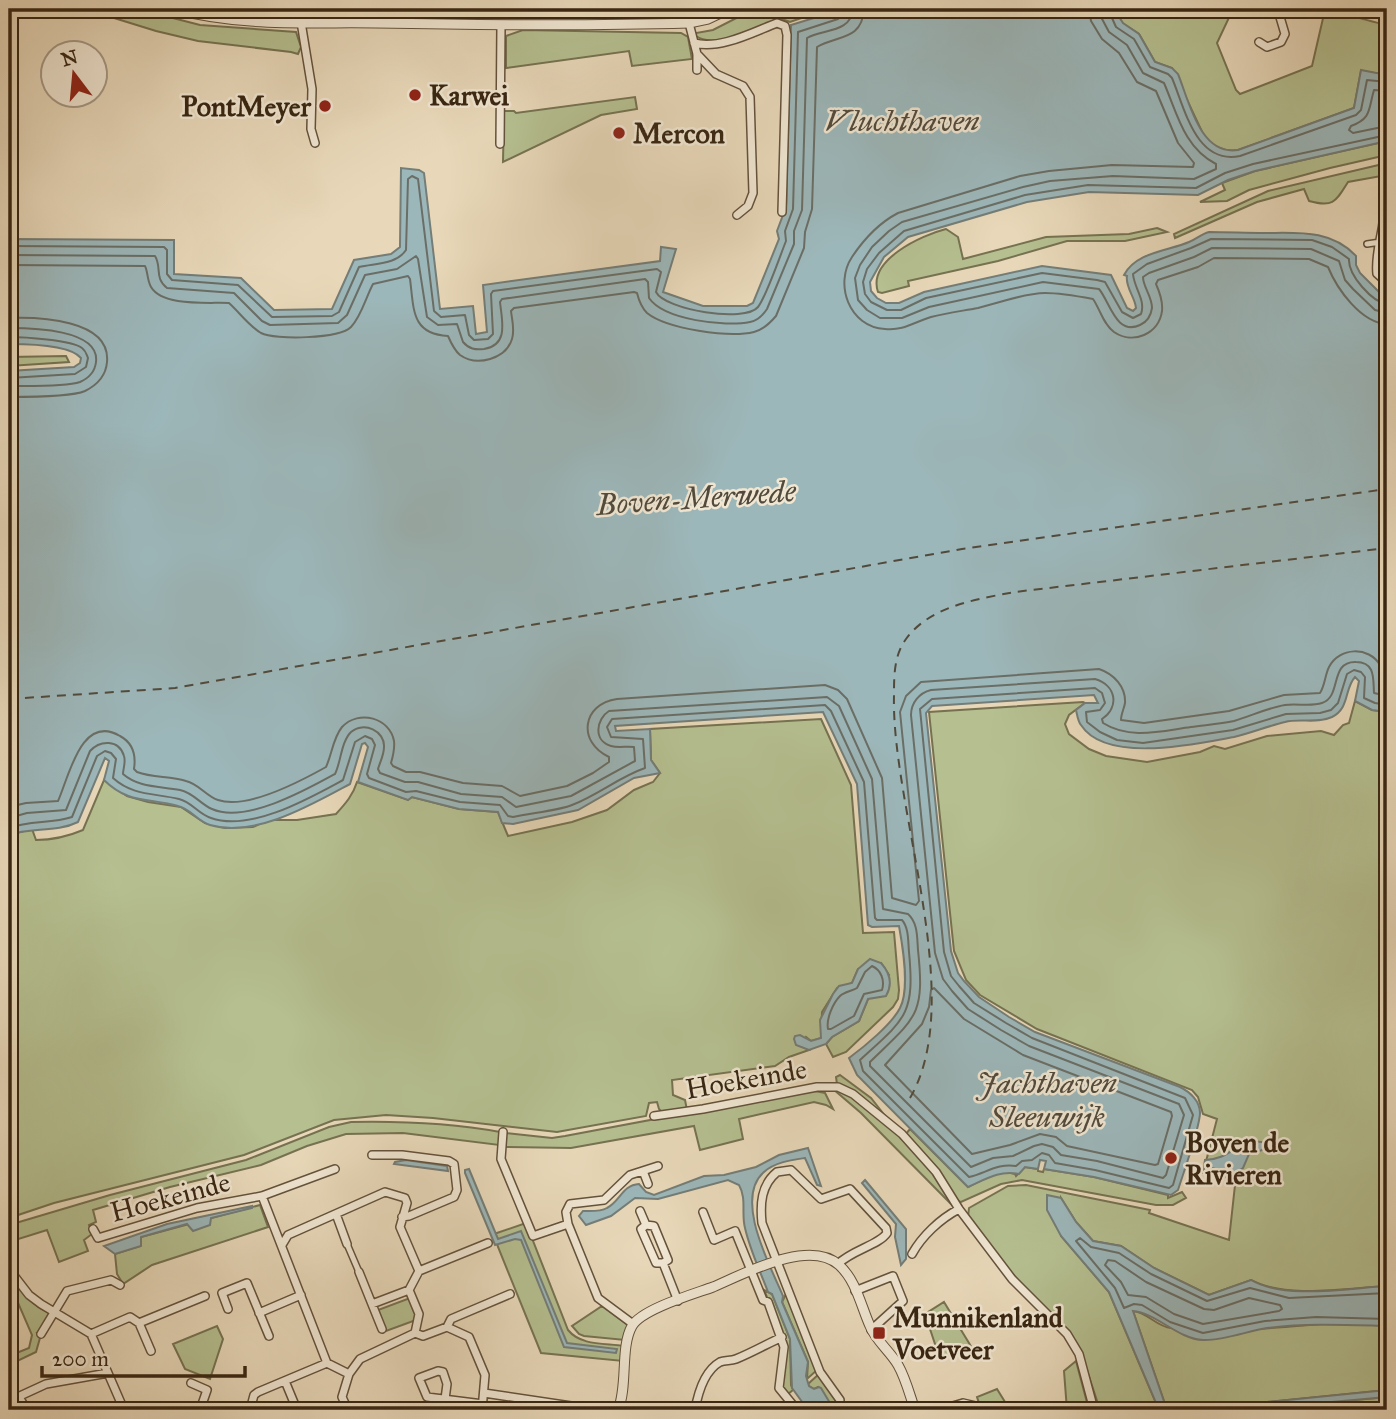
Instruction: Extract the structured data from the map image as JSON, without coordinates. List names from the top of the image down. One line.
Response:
{"streets":{"street":["Hoekeinde"]},"water":["Vluchthaven","Boven-Merwede","Jachthaven Sleeuwijk"],"places":{"other":["Karwei","PontMeyer","Mercon","Boven de Rivieren"],"transit":["Munnikenland Voetveer"]},"scale_bar":"200 m","north":"top"}
